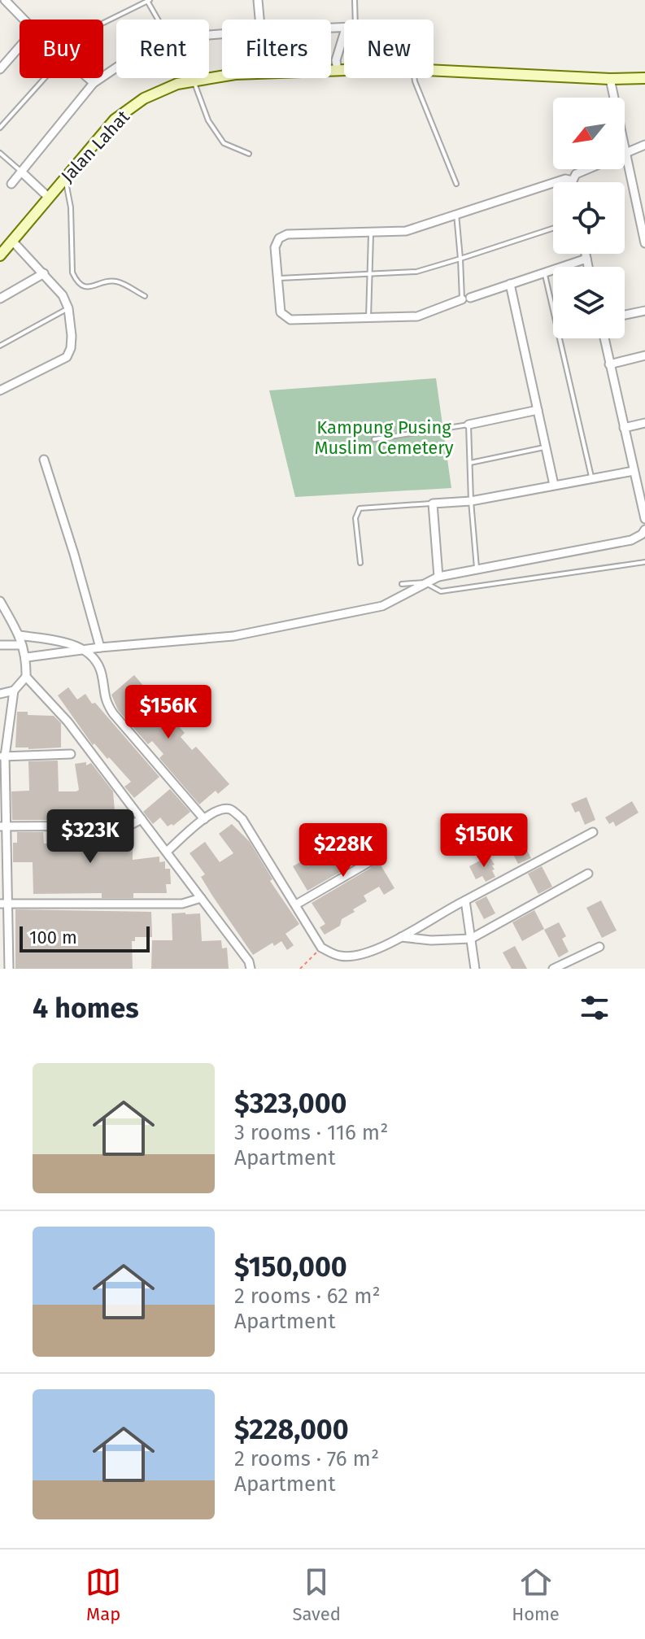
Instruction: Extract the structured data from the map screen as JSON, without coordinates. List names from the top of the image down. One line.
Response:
{"streets":{"main road":["Jalan Lahat"]},"parks":["Kampung Pusing Muslim Cemetery"],"scale_bar":"100 m","north":"bottom left","page":{"chip":["Buy","Rent","Filters","New"],"price":["$156K","$323K","$150K","$228K"],"scale":"100 m","heading":"4 homes","list":[{"name":"$323,000","note":"3 rooms · 116 m² · Apartment"},{"name":"$150,000","note":"2 rooms · 62 m² · Apartment"},{"name":"$228,000","note":"2 rooms · 76 m² · Apartment"}],"tabs":["Map","Saved","Home"]}}
